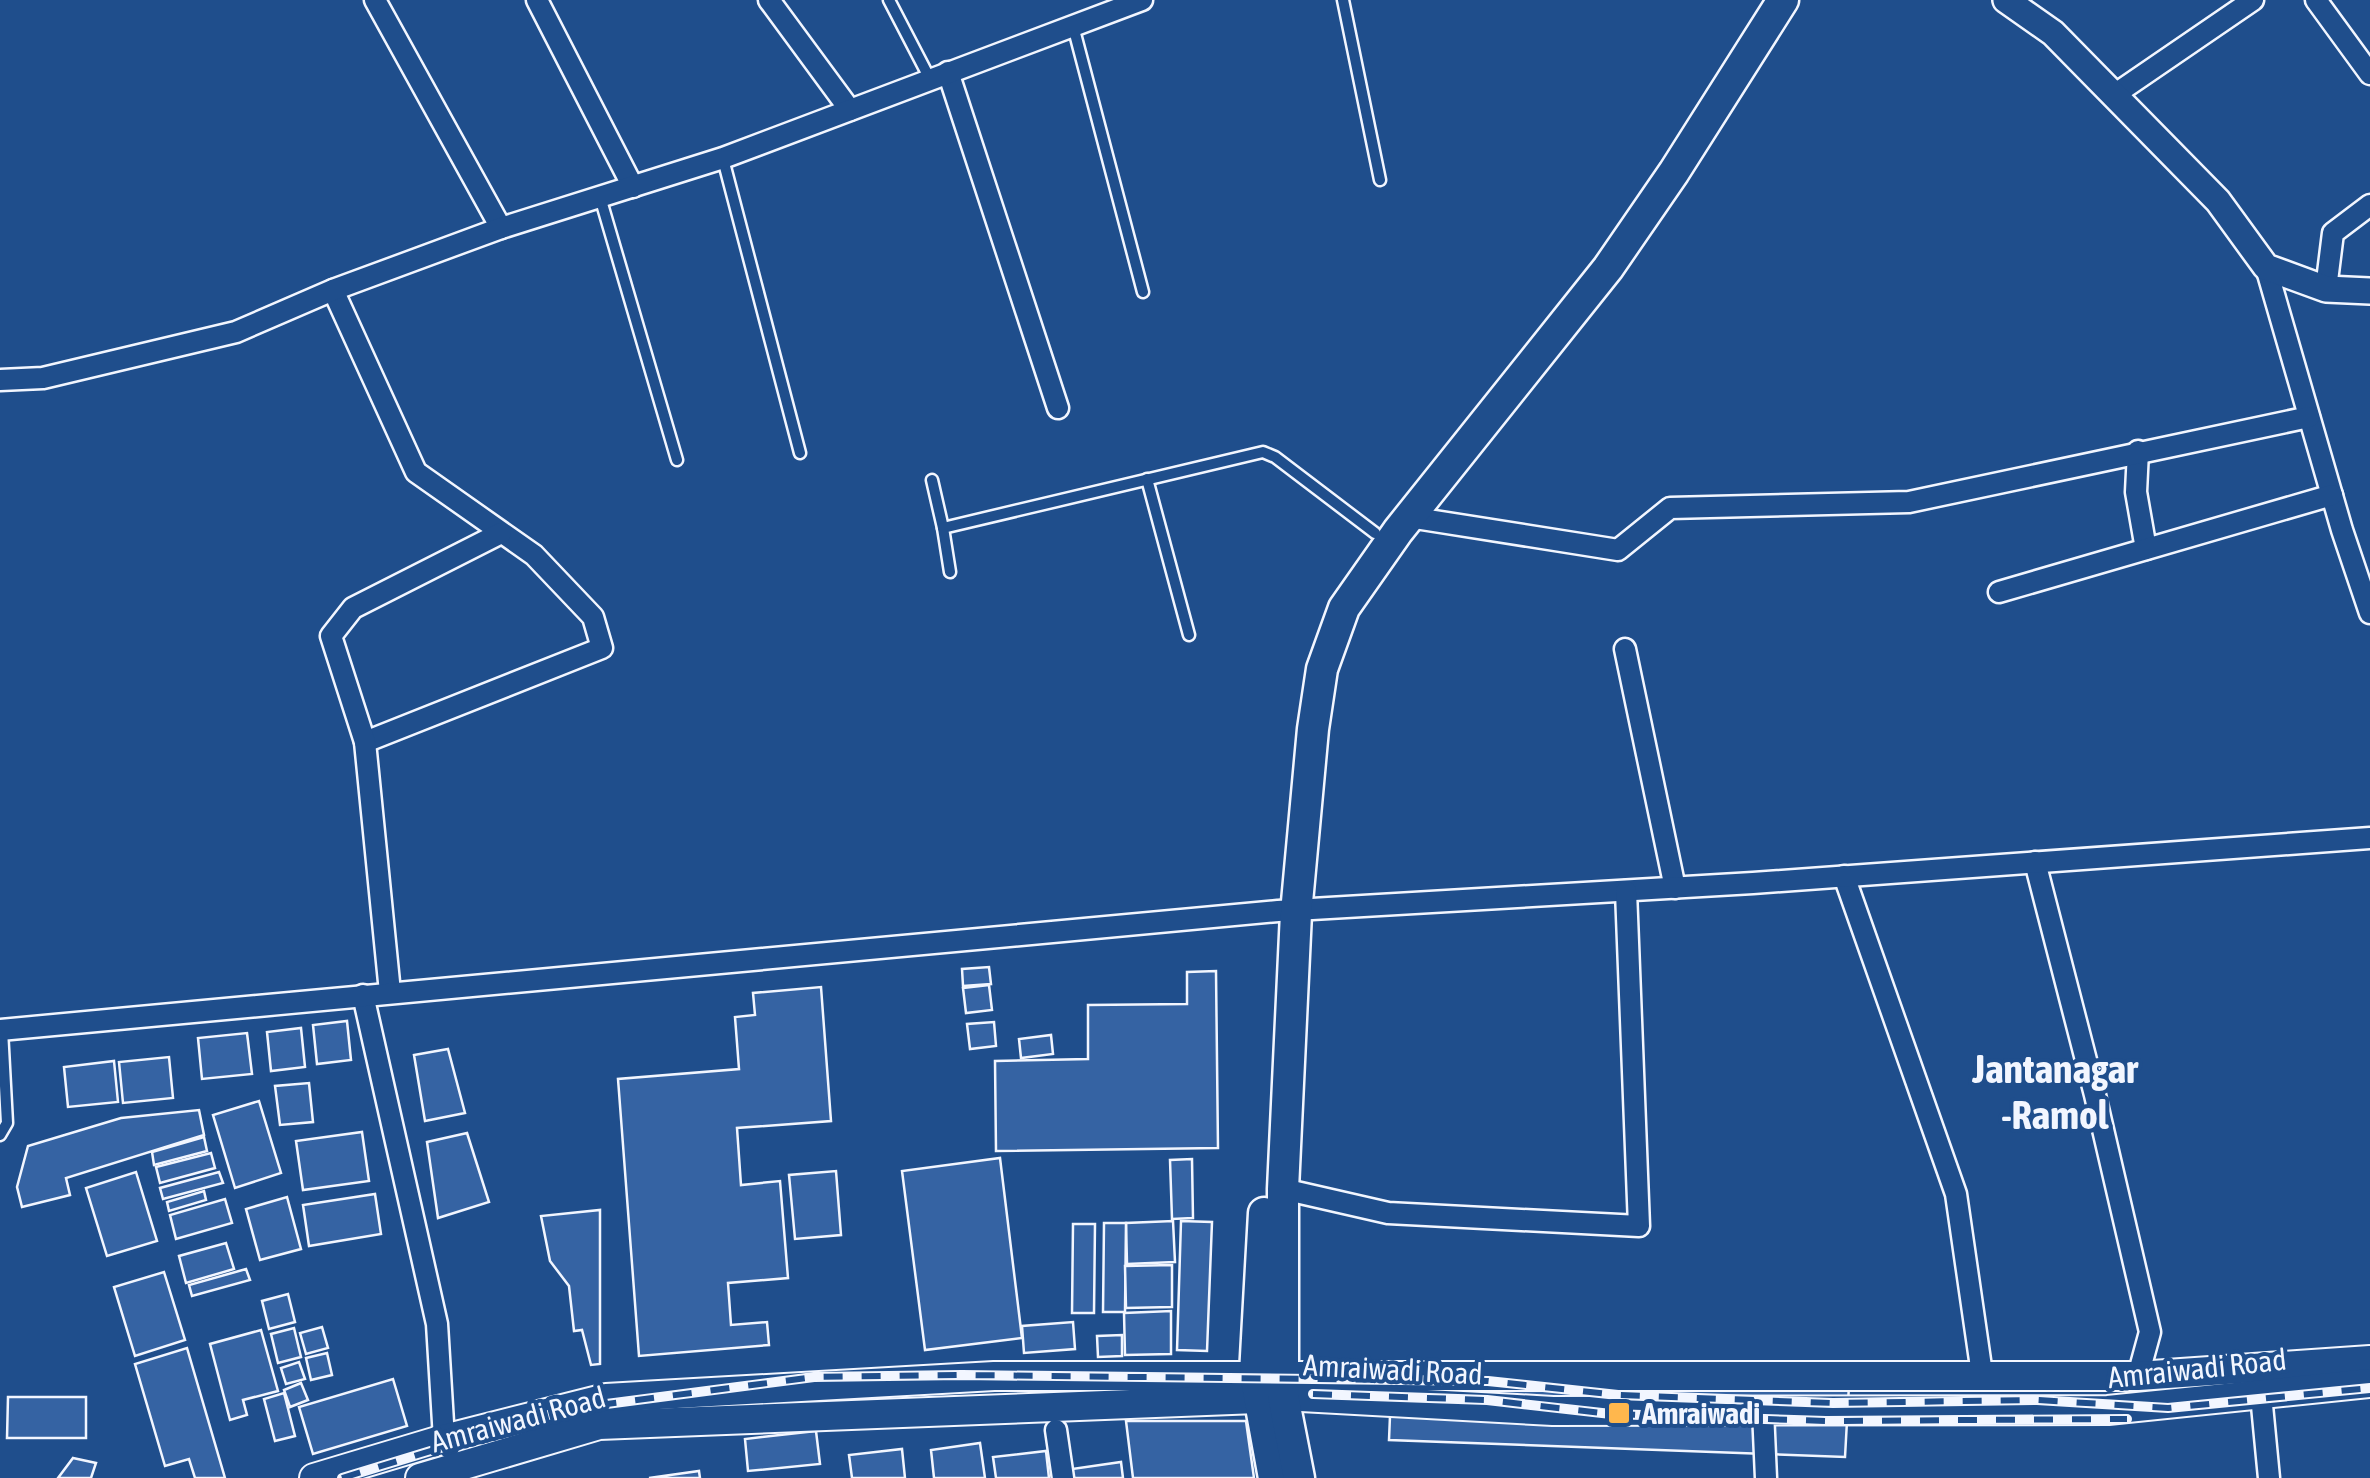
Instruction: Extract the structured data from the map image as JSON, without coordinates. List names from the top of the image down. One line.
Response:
{"streets":{"main road":["Amraiwadi Road"]},"districts":["Jantanagar -Ramol"],"places":{"transit":["Amraiwadi"]}}
